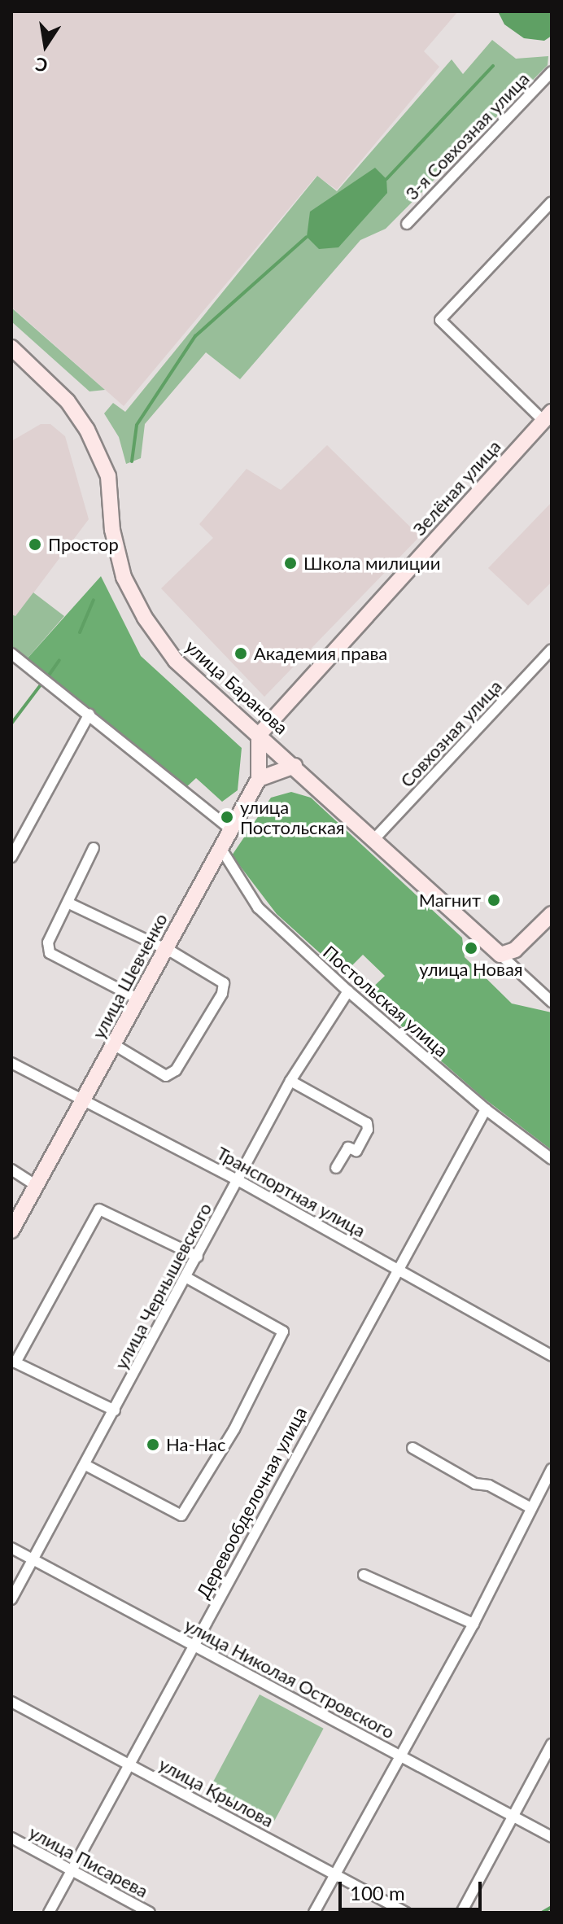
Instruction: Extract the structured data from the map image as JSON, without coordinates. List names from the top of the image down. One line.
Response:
{"streets":{"main road":["Зелёная улица","улица Баранова","улица Шевченко"],"street":["3-я Совхозная улица","Совхозная улица","Постольская улица","Транспортная улица","улица Чернышевского","Деревообделочная улица","улица Николая Островского","улица Крылова","улица Писарева"]},"crossings":[["Зелёная улица","улица Баранова"],["улица Баранова","Совхозная улица"],["улица Шевченко","Постольская улица"],["улица Шевченко","Транспортная улица"],["Постольская улица","улица Чернышевского"],["Постольская улица","Деревообделочная улица"],["Транспортная улица","улица Чернышевского"],["Транспортная улица","Деревообделочная улица"],["улица Чернышевского","улица Николая Островского"],["Деревообделочная улица","улица Николая Островского"],["Деревообделочная улица","улица Крылова"],["Деревообделочная улица","улица Писарева"]],"places":["Простор","Школа милиции","Академия права","улица Постольская","Магнит","улица Новая","На-Нас"],"scale_bar":"100 m","north":"bottom"}
